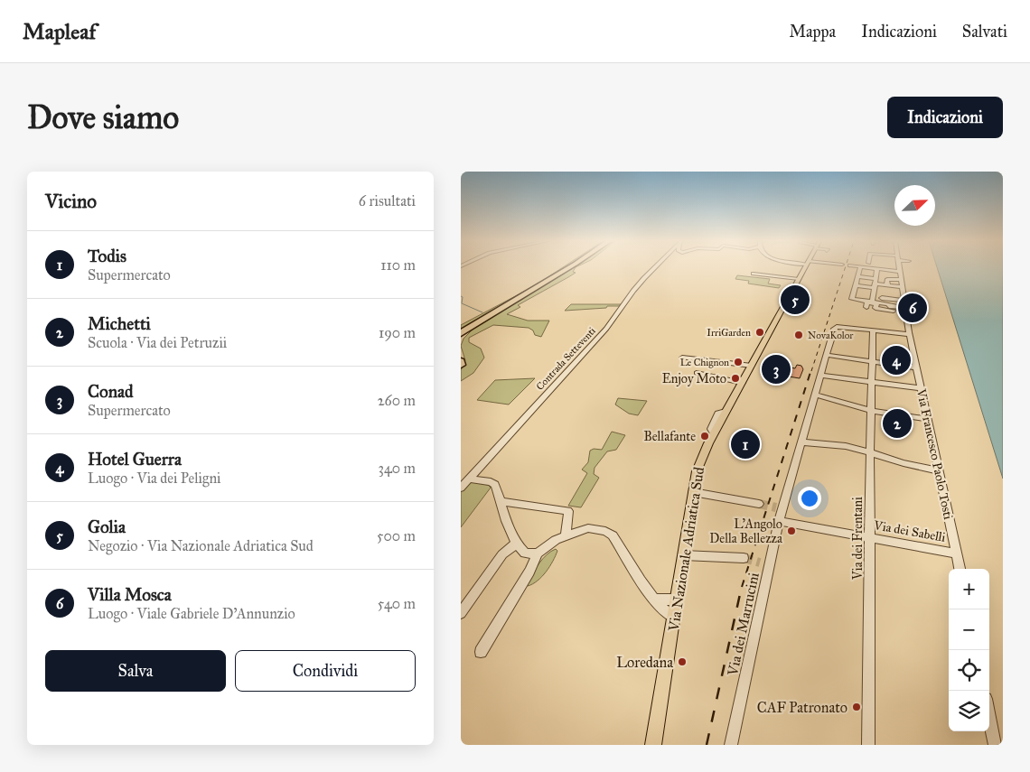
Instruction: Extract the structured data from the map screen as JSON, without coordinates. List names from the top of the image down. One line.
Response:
{"streets":{"main road":["Via Nazionale Adriatica Sud"],"street":["Contrada Setteventi","Via Francesco Paolo Tosti","Via dei Sabelli","Via dei Frentani","Via dei Marrucini"]},"crossings":[["Via Francesco Paolo Tosti","Via dei Sabelli"],["Via dei Sabelli","Via dei Frentani"],["Via dei Sabelli","Via dei Marrucini"]],"places":["IrriGarden","NovaKolor","Le Chignon","Enjoy Moto","Bellafante","L'Angolo Della Bellezza","Loredana","CAF Patronato"],"north":"top right","page":{"header":"Mapleaf","nav":["Mappa","Indicazioni","Salvati"],"buttons":["Indicazioni",["Salva","Condividi"]],"title":"Dove siamo","heading":["Vicino","6 risultati"],"list":[{"mark":"1","name":"Todis","note":"Supermercato","value":"110 m"},{"mark":"2","name":"Michetti","note":"Scuola · Via dei Petruzii","value":"190 m"},{"mark":"3","name":"Conad","note":"Supermercato","value":"260 m"},{"mark":"4","name":"Hotel Guerra","note":"Luogo · Via dei Peligni","value":"340 m"},{"mark":"5","name":"Golia","note":"Negozio · Via Nazionale Adriatica Sud","value":"500 m"},{"mark":"6","name":"Villa Mosca","note":"Luogo · Viale Gabriele D'Annunzio","value":"540 m"}],"pins":["5","6","4","3","2","1"],"map_buttons":["+","−"]}}
